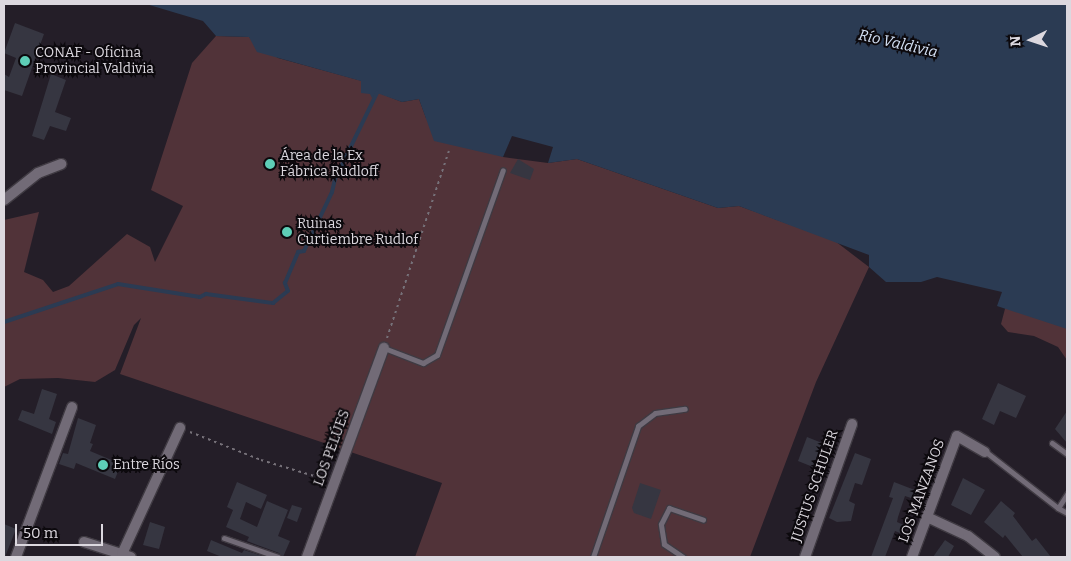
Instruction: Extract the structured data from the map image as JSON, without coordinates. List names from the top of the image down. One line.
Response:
{"streets":{"street":["LOS PELÚES","JUSTUS SCHULER","LOS MANZANOS"]},"water":["Río Valdivia"],"places":["CONAF - Oficina Provincial Valdivia","Área de la Ex Fábrica Rudloff","Ruinas Curtiembre Rudlof","Entre Ríos"],"scale_bar":"50 m","north":"left"}
